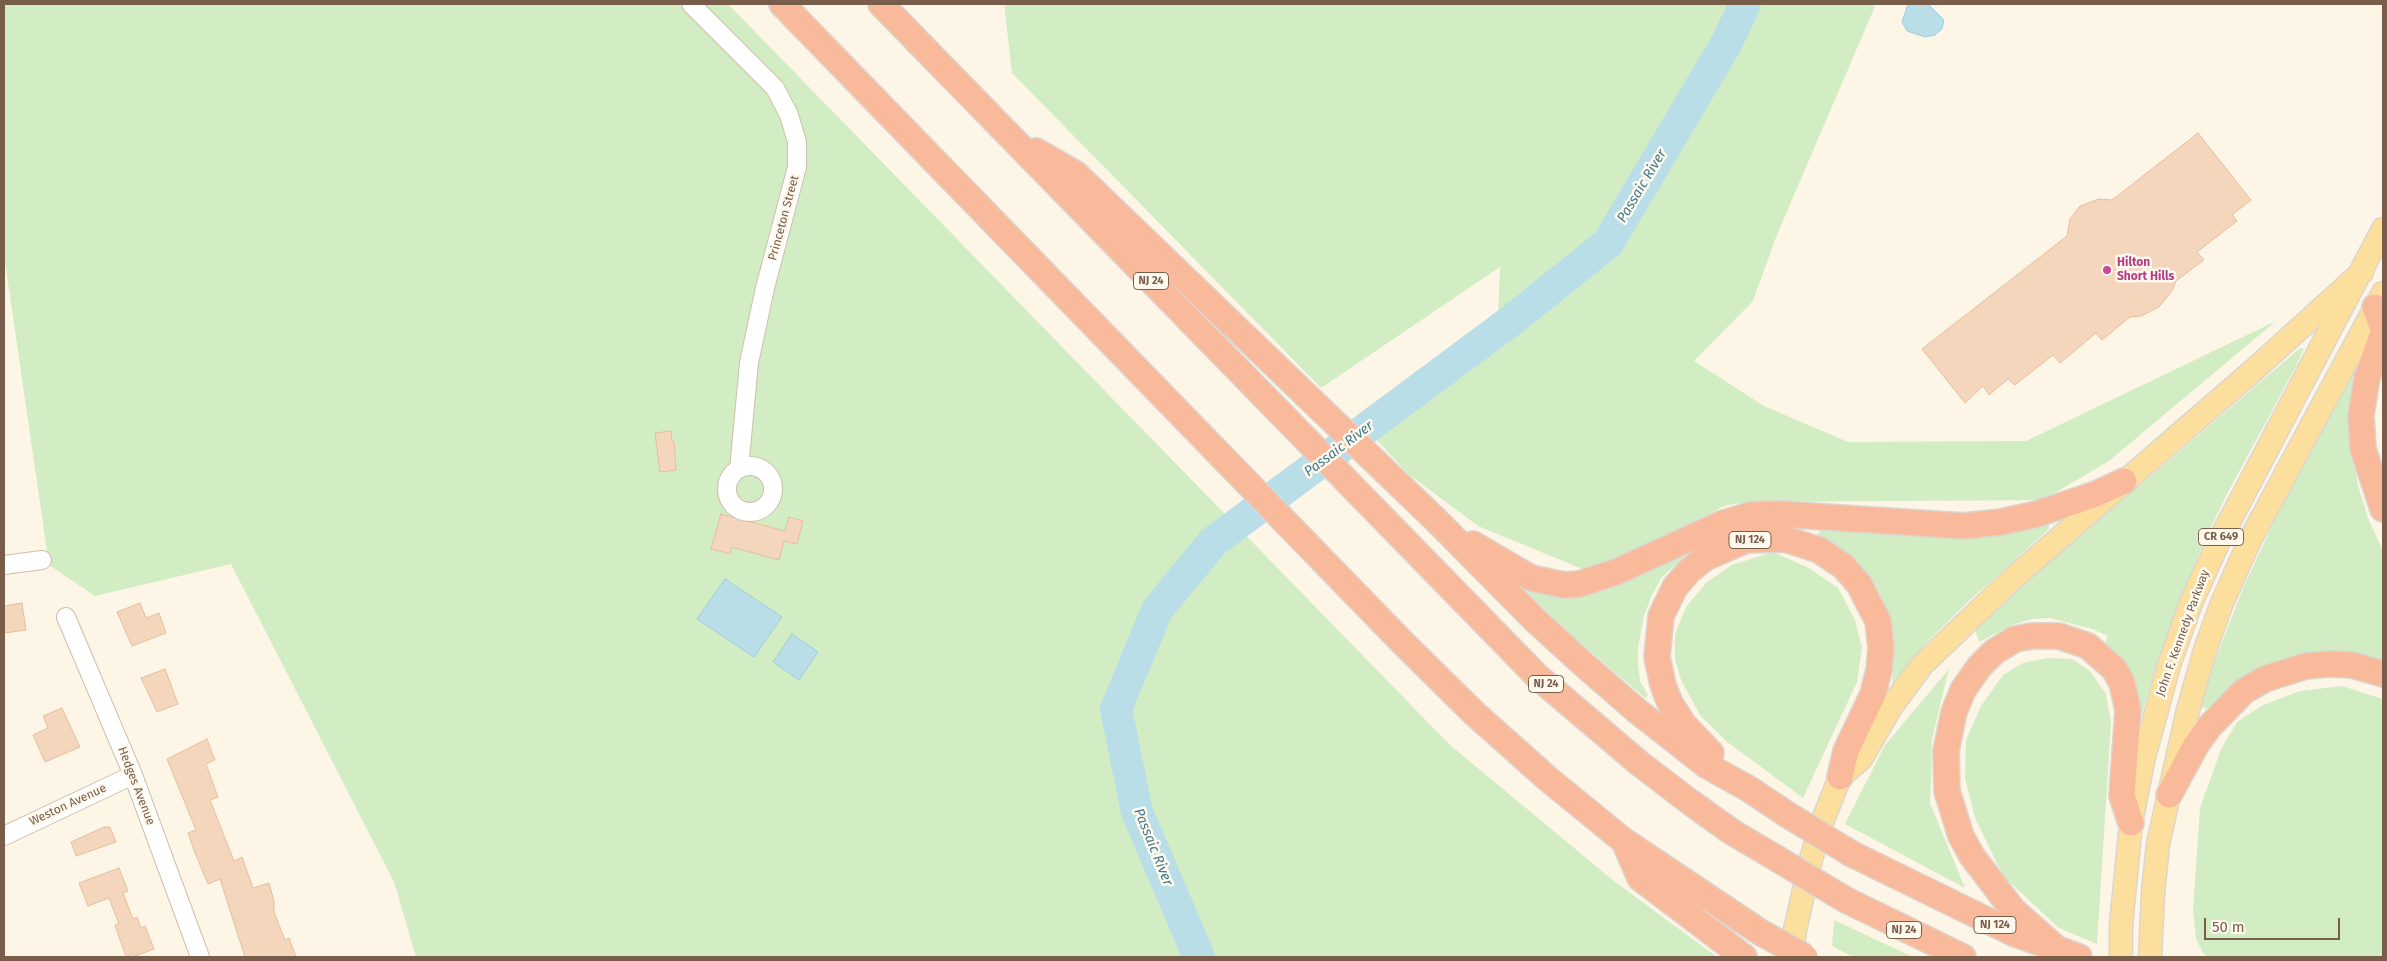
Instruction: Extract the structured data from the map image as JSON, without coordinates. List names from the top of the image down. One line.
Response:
{"streets":{"highway":["NJ 24","NJ 124"],"main road":["CR 649","John F. Kennedy Parkway"],"street":["Princeton Street","Hedges Avenue","Weston Avenue"]},"crossings":[["Hedges Avenue","Weston Avenue"]],"water":["Passaic River"],"places":["Hilton Short Hills"],"scale_bar":"50 m"}
